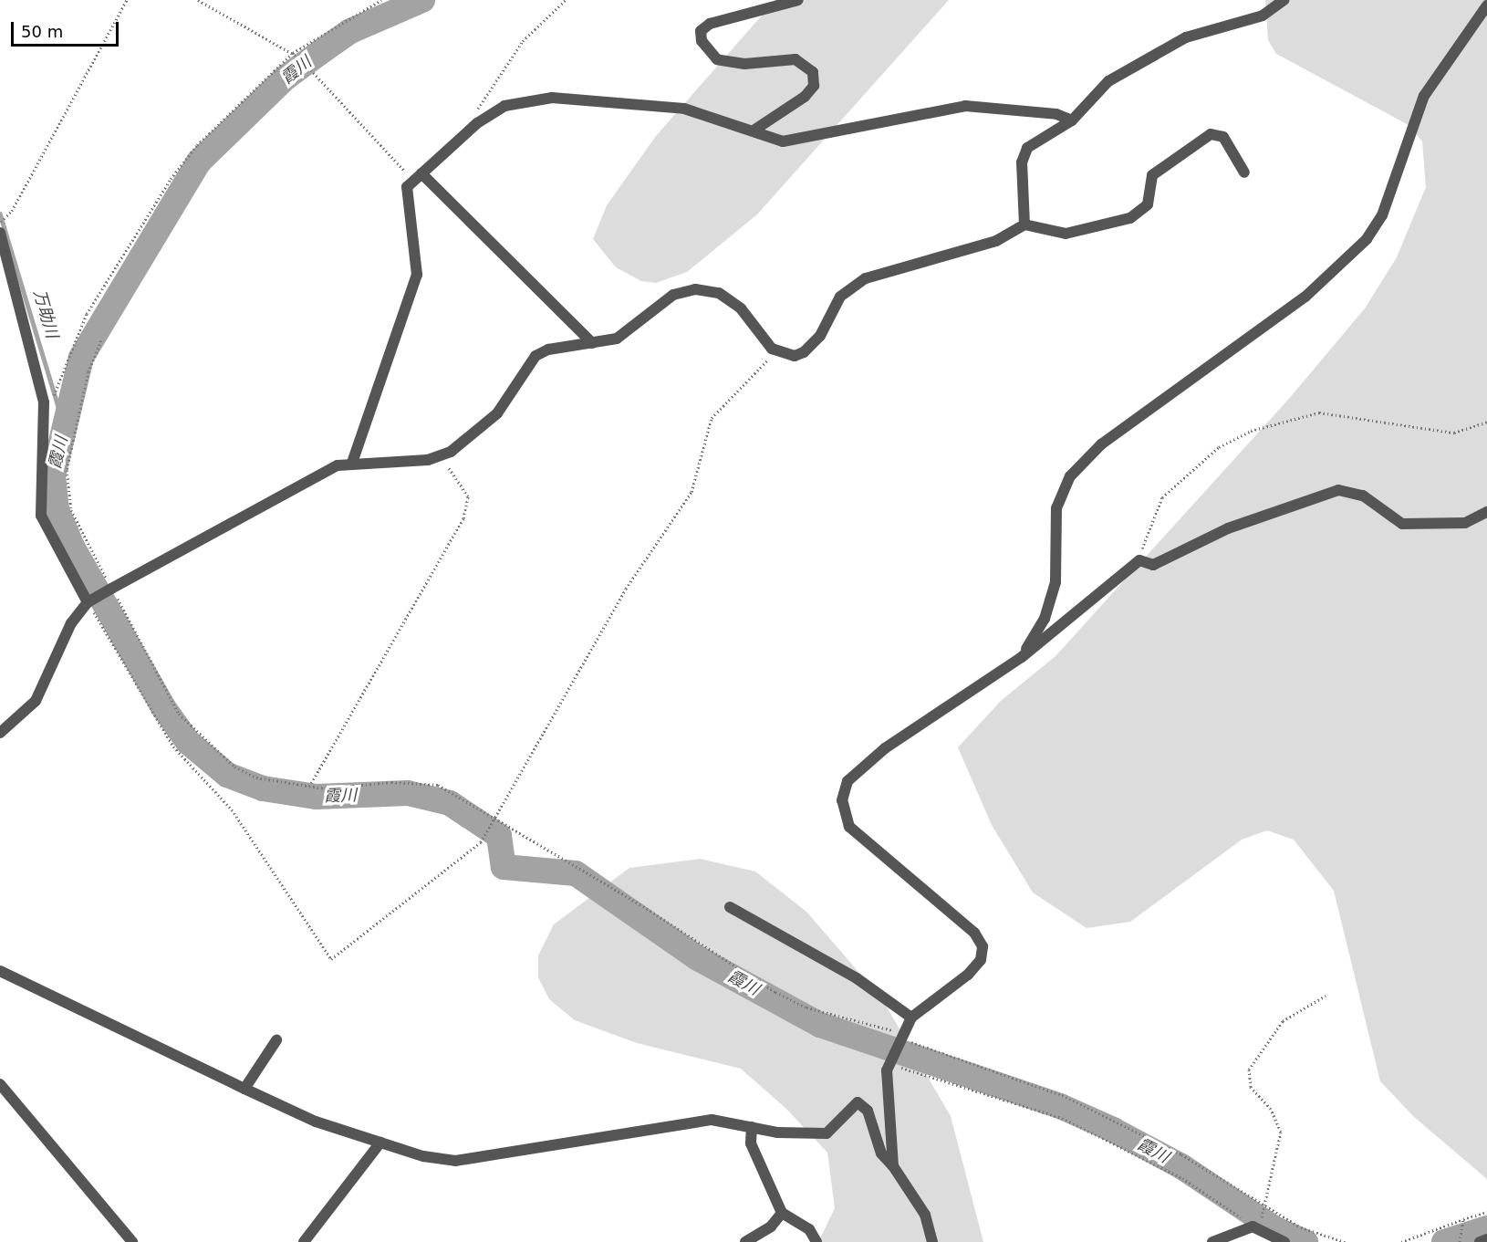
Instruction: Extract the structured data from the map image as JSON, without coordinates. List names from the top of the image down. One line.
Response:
{"water":["霞川","万助川"],"scale_bar":"50 m"}
